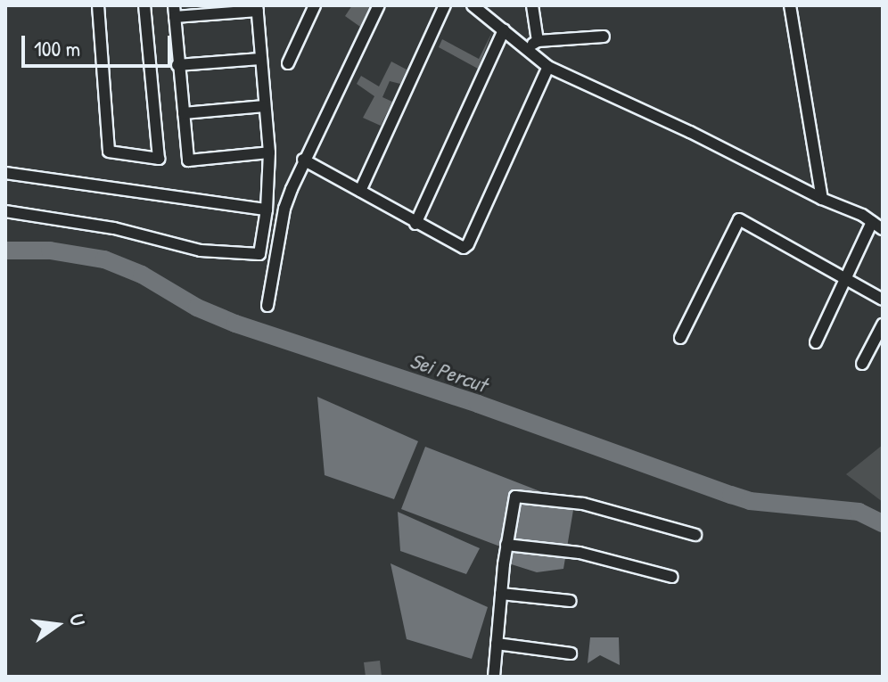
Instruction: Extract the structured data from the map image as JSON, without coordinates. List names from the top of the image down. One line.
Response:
{"water":["Sei Percut"],"scale_bar":"100 m","north":"right"}
